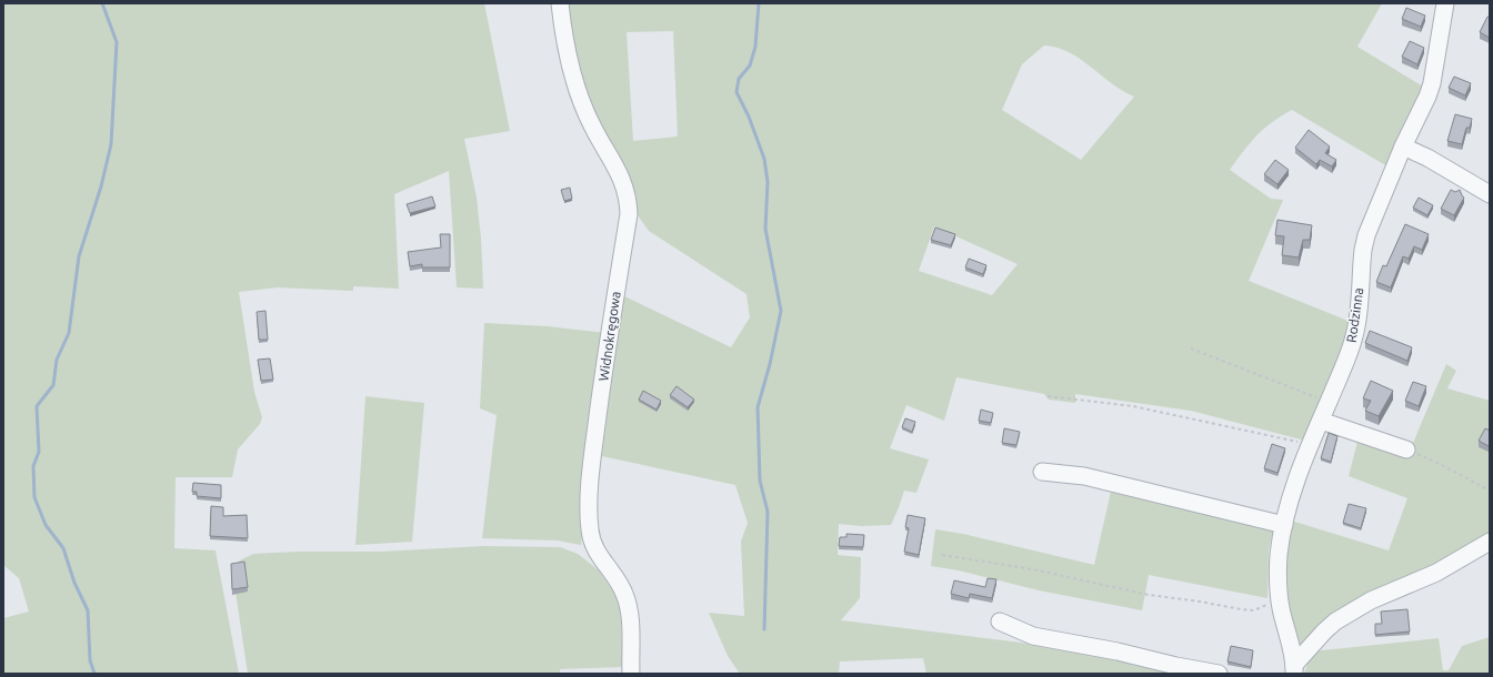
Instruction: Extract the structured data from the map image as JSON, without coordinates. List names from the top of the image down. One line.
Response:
{"streets":{"street":["Rodzinna","Widnokręgowa"]}}
